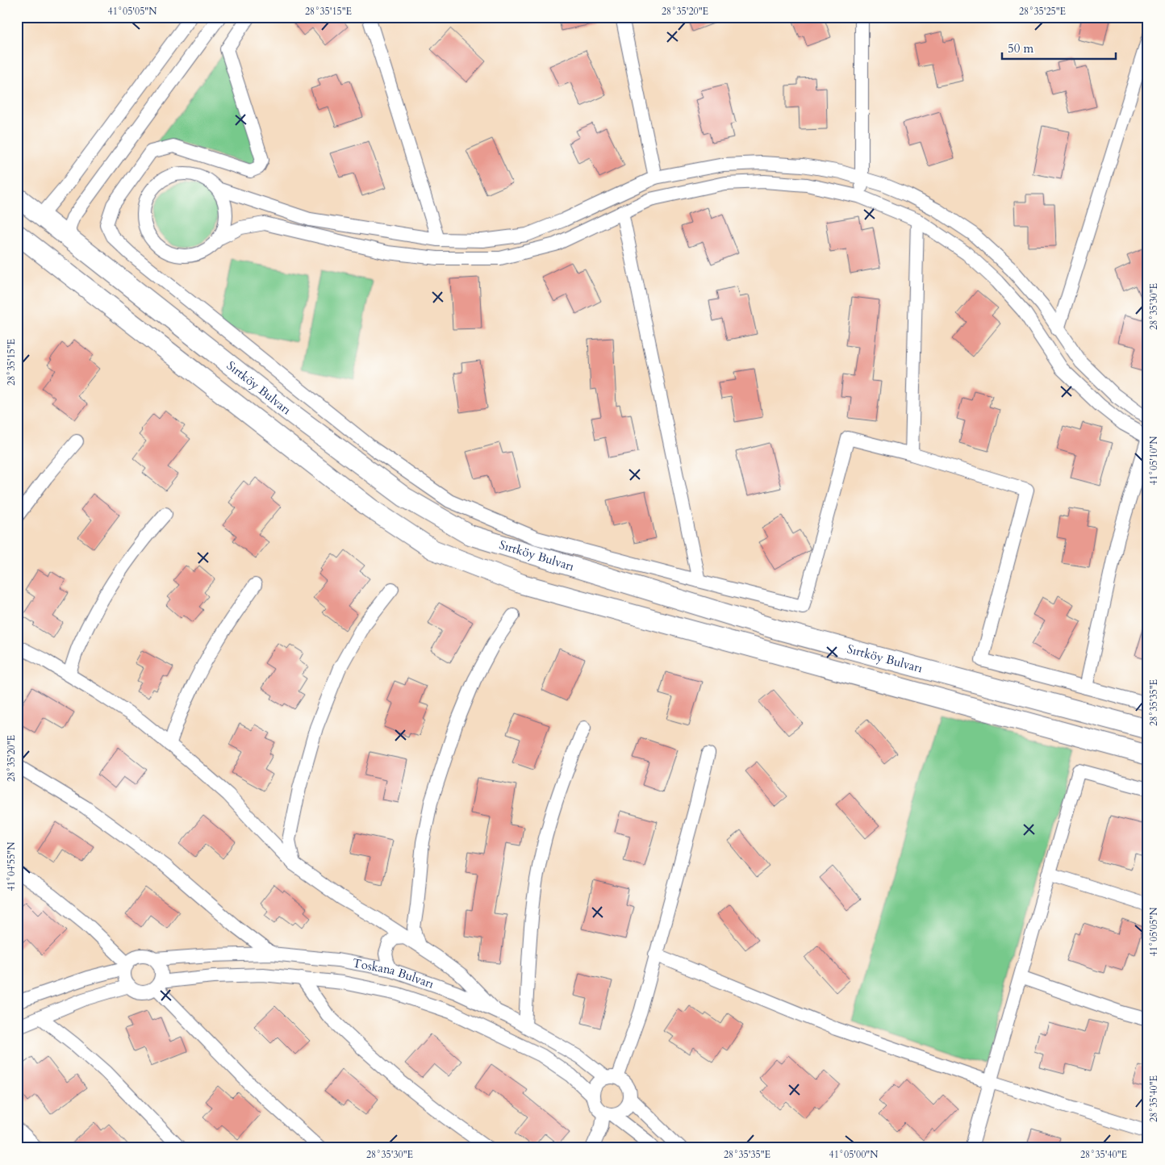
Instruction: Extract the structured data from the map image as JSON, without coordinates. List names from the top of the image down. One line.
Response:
{"streets":{"main road":["Sırtköy Bulvarı"],"street":["Toskana Bulvarı"]},"scale_bar":"50 m","coordinates":["41°05'05\"N","28°35'15\"E","28°35'20\"E","28°35'25\"E","28°35'30\"E","41°05'10\"N","28°35'35\"E","41°04'55\"N","28°35'40\"E","41°05'00\"N"]}
